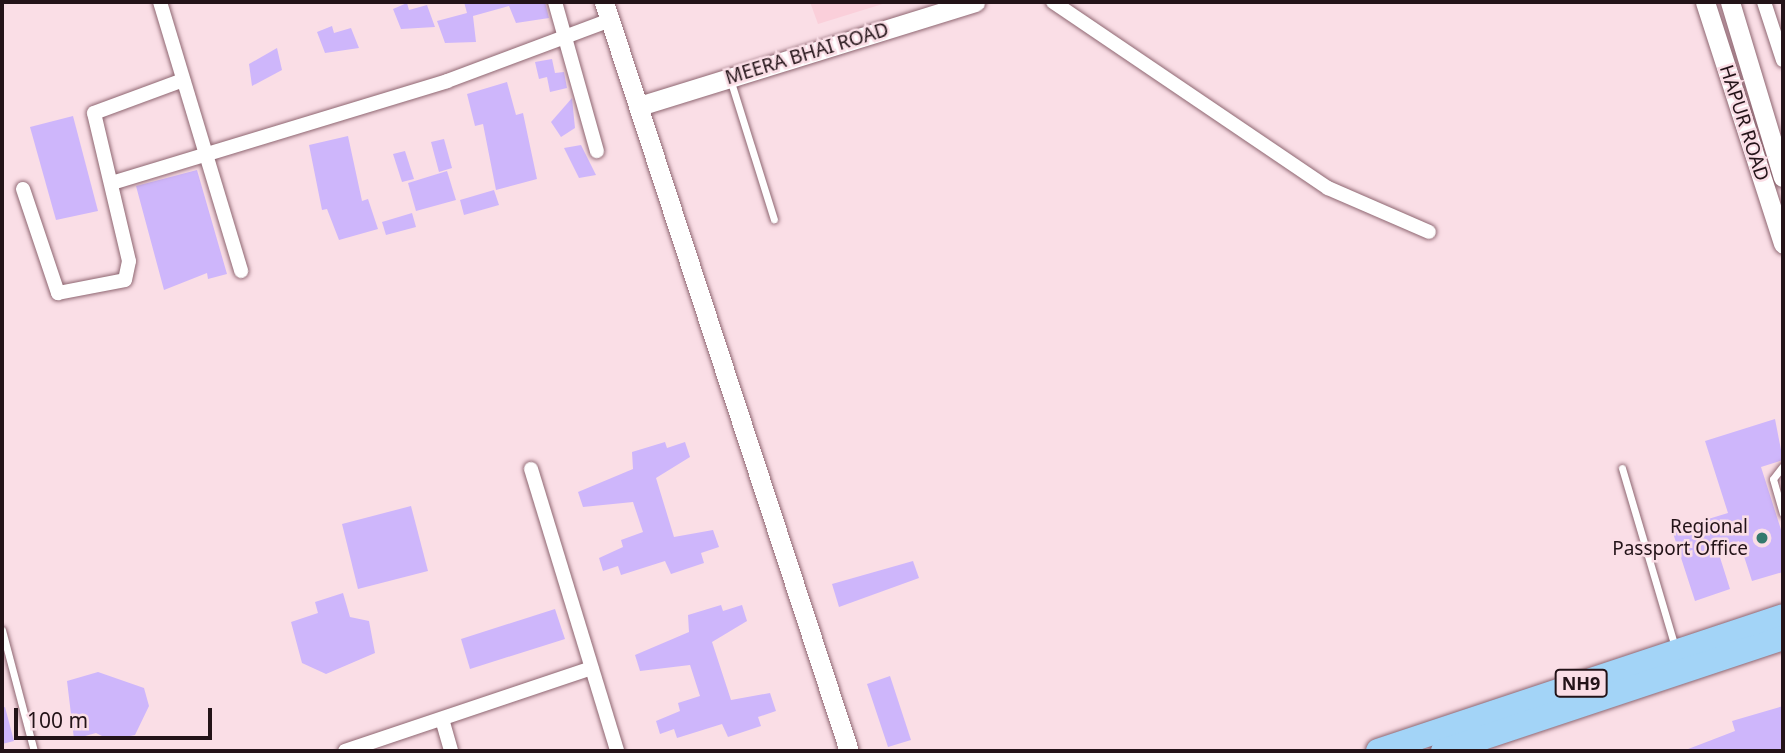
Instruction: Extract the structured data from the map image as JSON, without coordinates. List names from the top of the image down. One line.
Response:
{"streets":{"highway":["NH9"],"street":["MEERA BHAI ROAD","HAPUR ROAD"]},"places":["Regional Passport Office"],"scale_bar":"100 m"}
